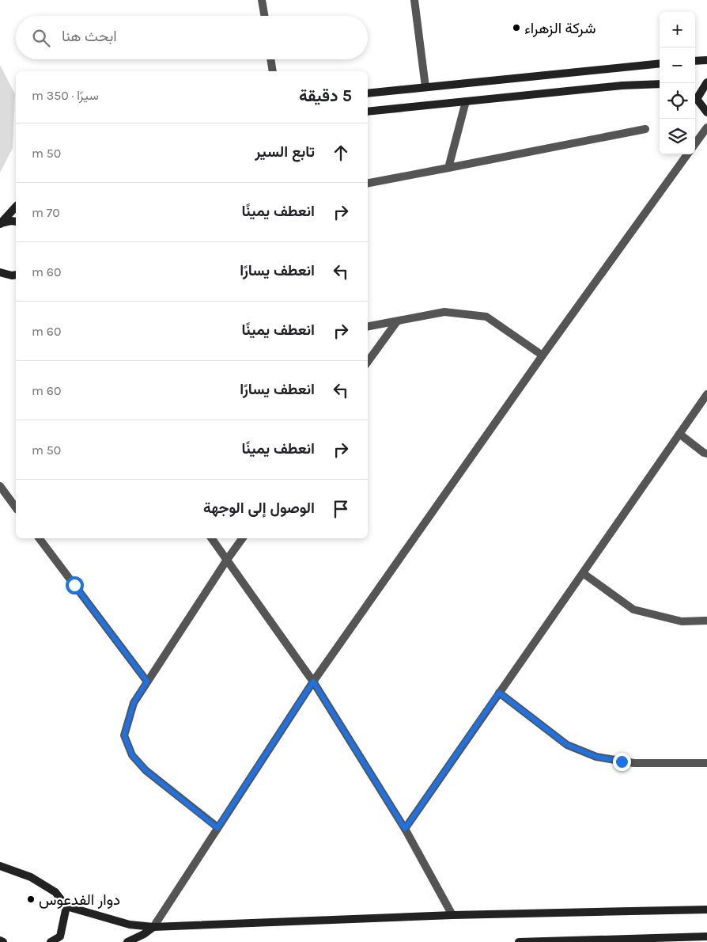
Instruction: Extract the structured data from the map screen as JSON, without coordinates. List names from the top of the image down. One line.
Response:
{"places":["شركة الزهراء","دوار الفدعوس"],"page":{"map_buttons":["+","−"],"search":"ابحث هنا","heading":["5 دقيقة","سيرًا · 350 m"],"list":[["تابع السير","50 m"],["انعطف يمينًا","70 m"],["انعطف يسارًا","60 m"],["انعطف يمينًا","60 m"],["انعطف يسارًا","60 m"],["انعطف يمينًا","50 m"],"الوصول إلى الوجهة"]}}
